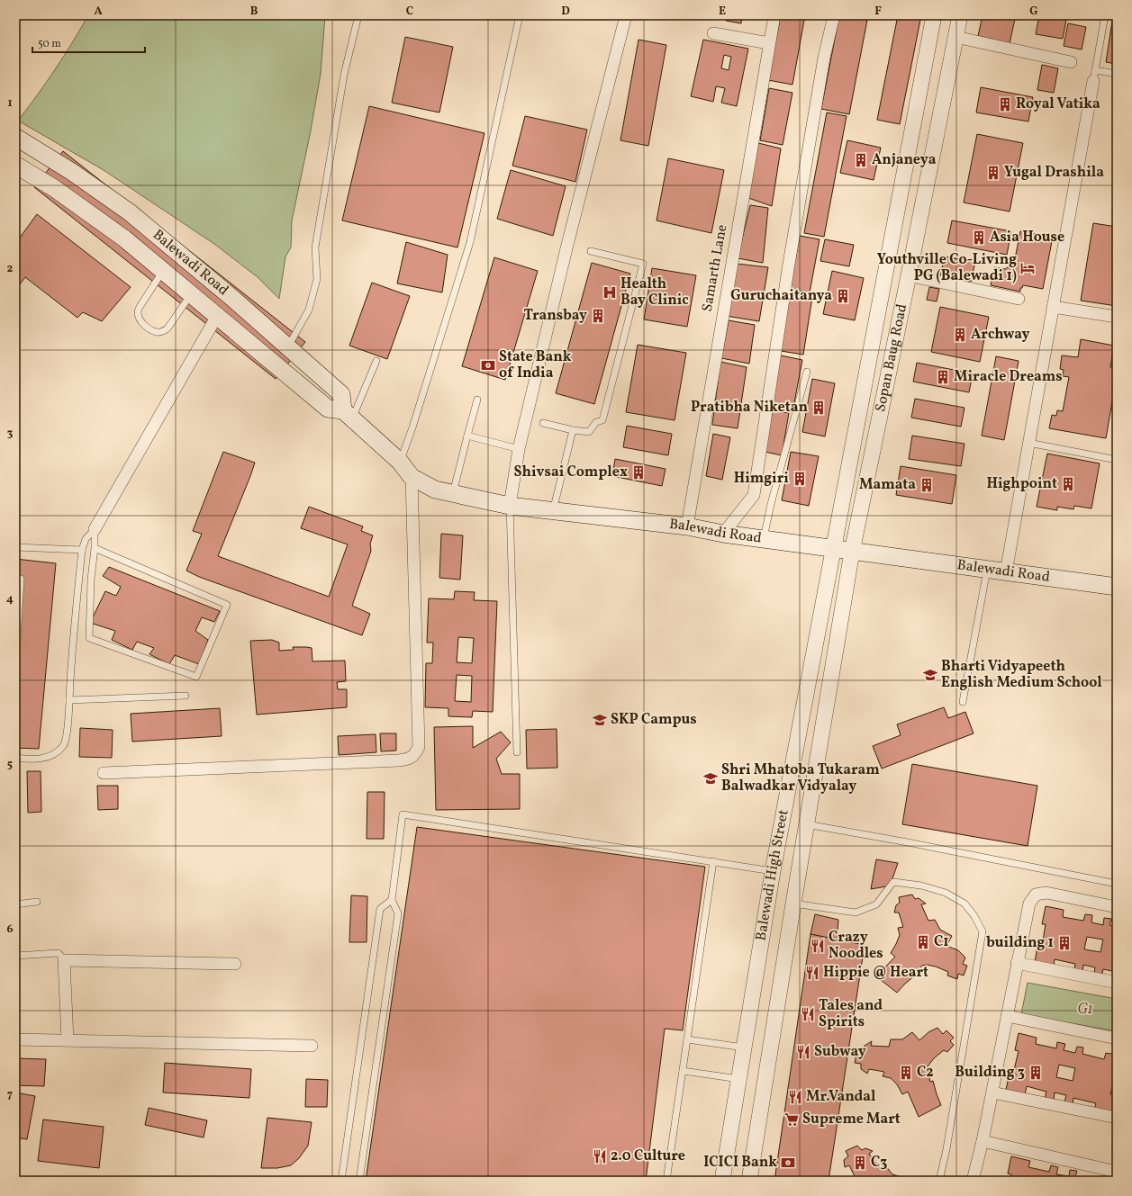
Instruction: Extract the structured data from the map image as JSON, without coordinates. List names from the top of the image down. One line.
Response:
{"streets":{"main road":["Balewadi Road"],"street":["Samarth Lane","Sopan Baug Road","Balewadi High Street"]},"crossings":[["Balewadi Road","Samarth Lane"],["Balewadi Road","Sopan Baug Road"],["Balewadi Road","Balewadi High Street"],["Sopan Baug Road","Balewadi High Street"]],"parks":["G1"],"places":{"building":["Royal Vatika","Anjaneya","Yugal Drashila","Asia House","Guruchaitanya","Transbay","Archway","Miracle Dreams","Pratibha Niketan","Shivsai Complex","Himgiri","Highpoint","Mamata","C1","building 1","C2","Building 3","C3"],"hotel":["Youthville Co-Living PG (Balewadi 1)"],"hospital":["Health Bay Clinic"],"bank":["State Bank of India","ICICI Bank"],"school or university":["Bharti Vidyapeeth English Medium School","SKP Campus","Shri Mhatoba Tukaram Balwadkar Vidyalay"],"restaurant":["Crazy Noodles","Hippie @ Heart","Tales and Spirits","Subway","Mr.Vandal","2.0 Culture"],"supermarket":["Supreme Mart"]},"scale_bar":"50 m","grid":{"columns":["A","B","C","D","E","F","G"],"rows":["1","2","3","4","5","6","7"]}}
